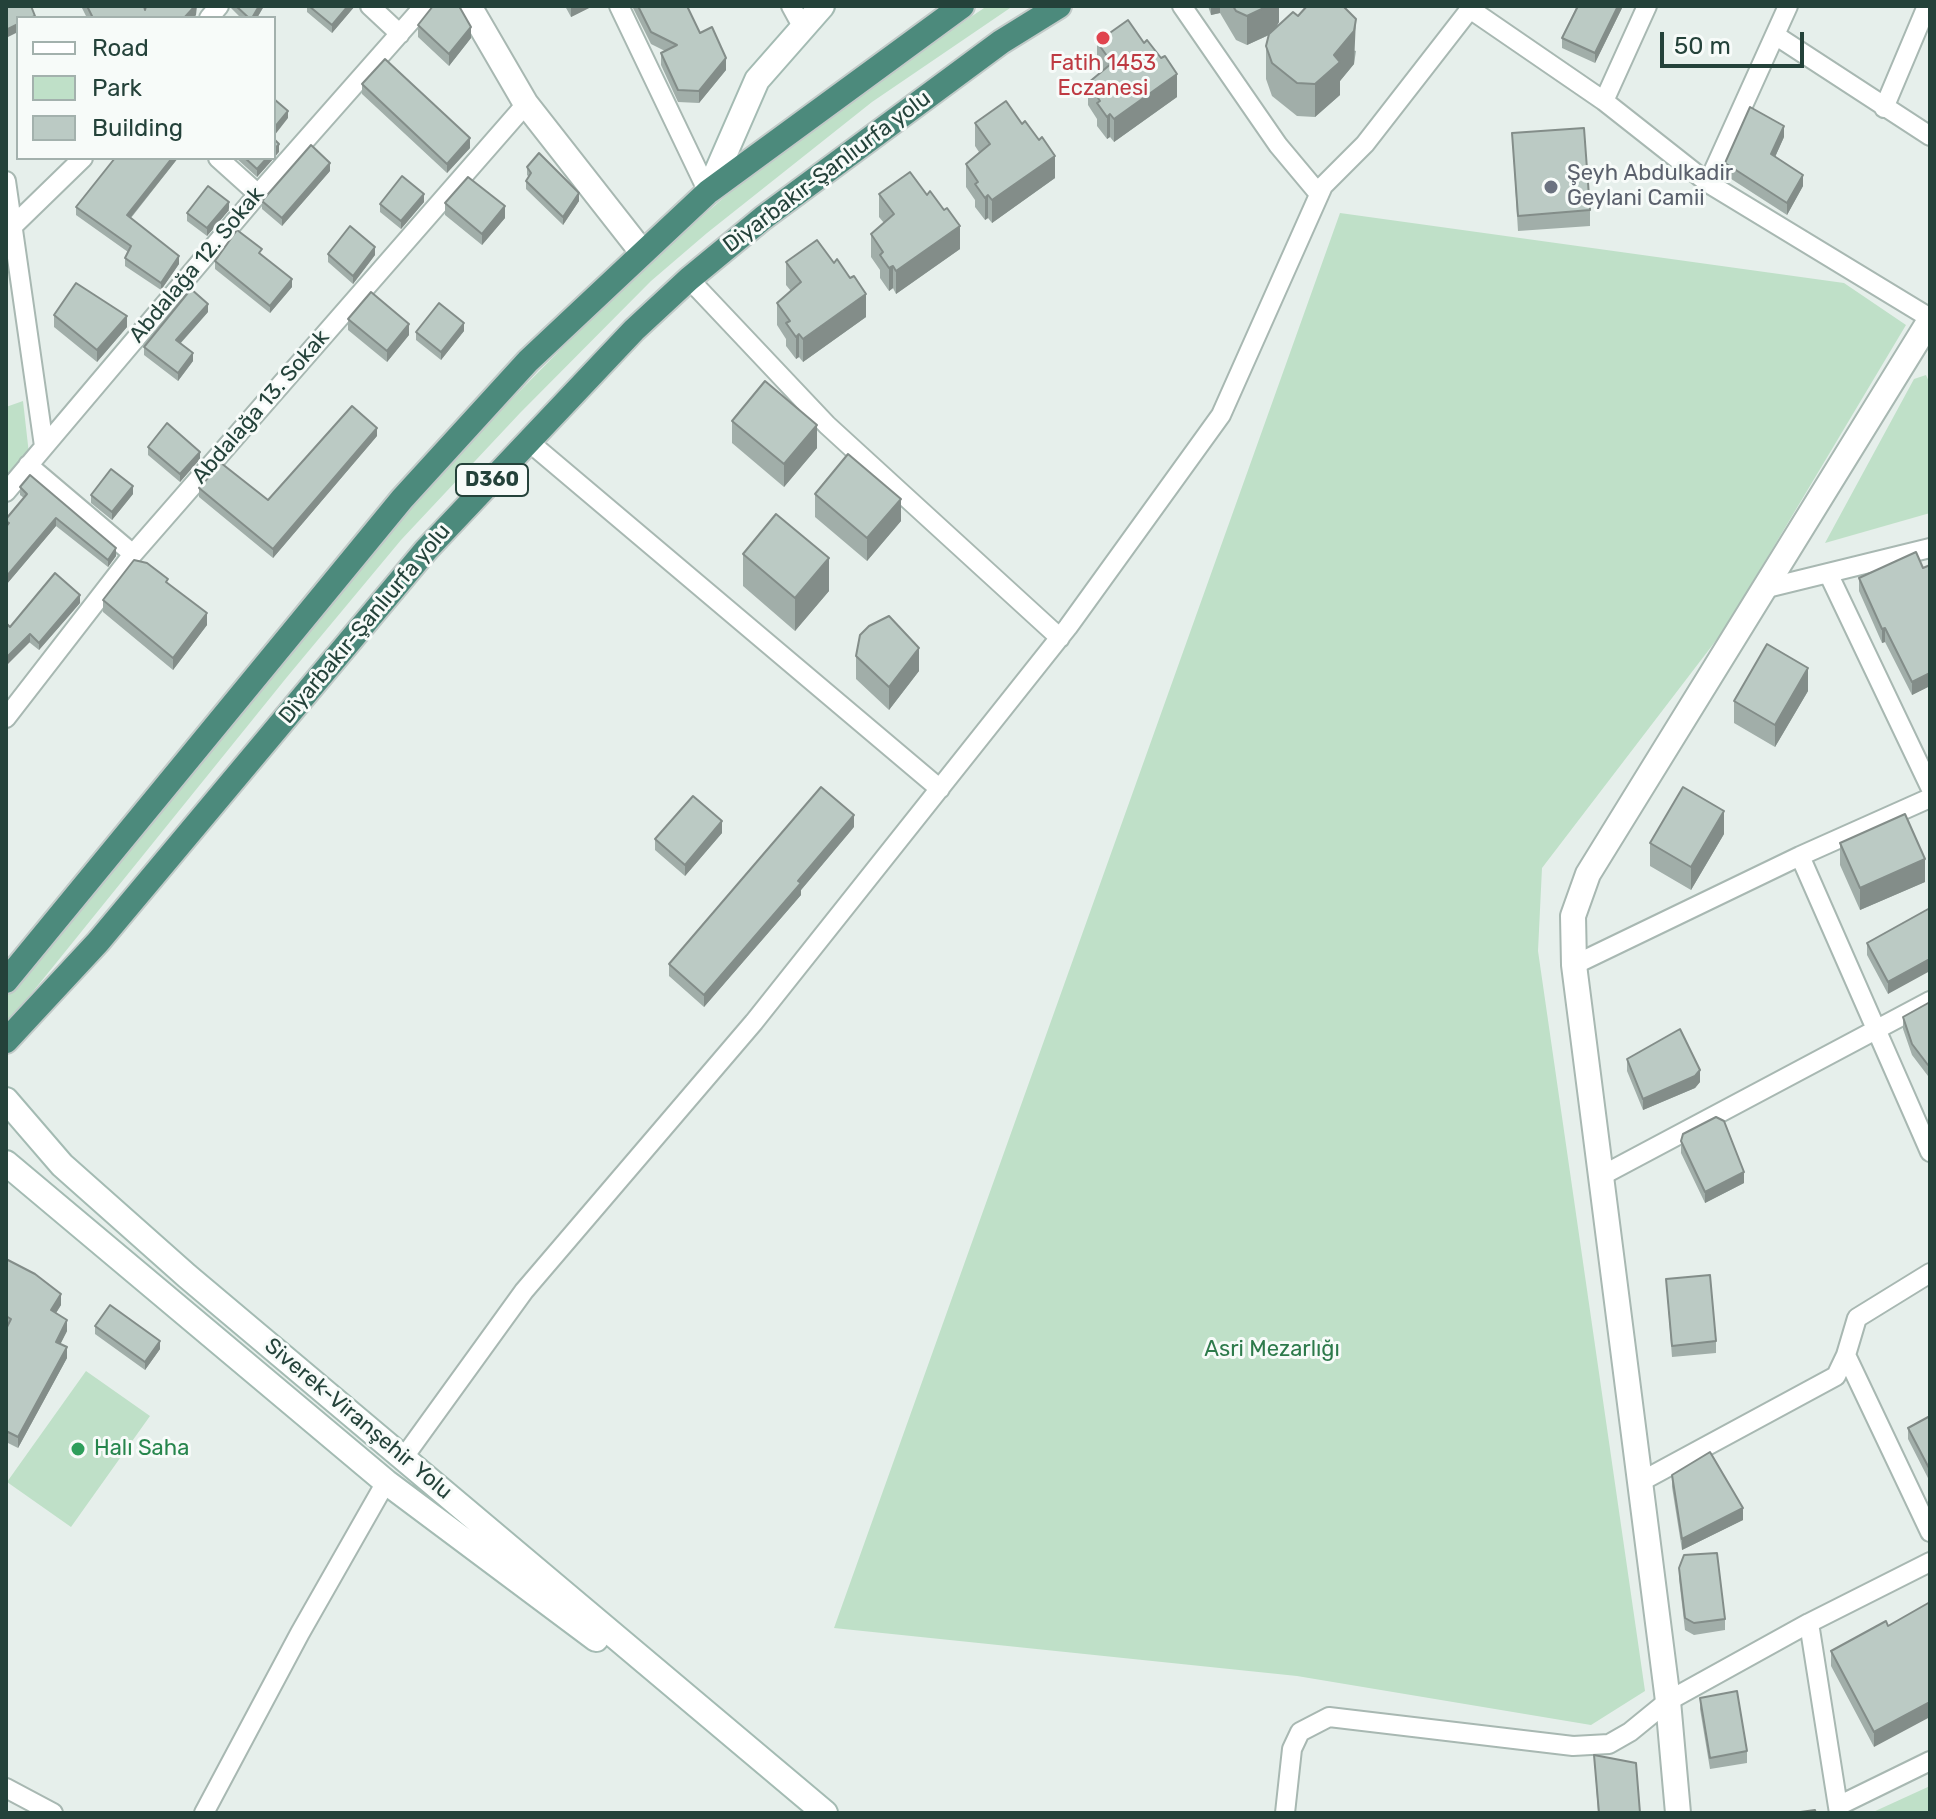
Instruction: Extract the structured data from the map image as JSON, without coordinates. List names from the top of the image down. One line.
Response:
{"streets":{"highway":["Diyarbakır-Şanlıurfa yolu","D360"],"main road":["Siverek-Viranşehir Yolu"],"street":["Abdalağa 12. Sokak","Abdalağa 13. Sokak"]},"parks":["Asri Mezarlığı"],"places":["Fatih 1453 Eczanesi","Şeyh Abdulkadir Geylani Camii","Halı Saha"],"legend":["Road","Park","Building"],"scale_bar":"50 m"}
